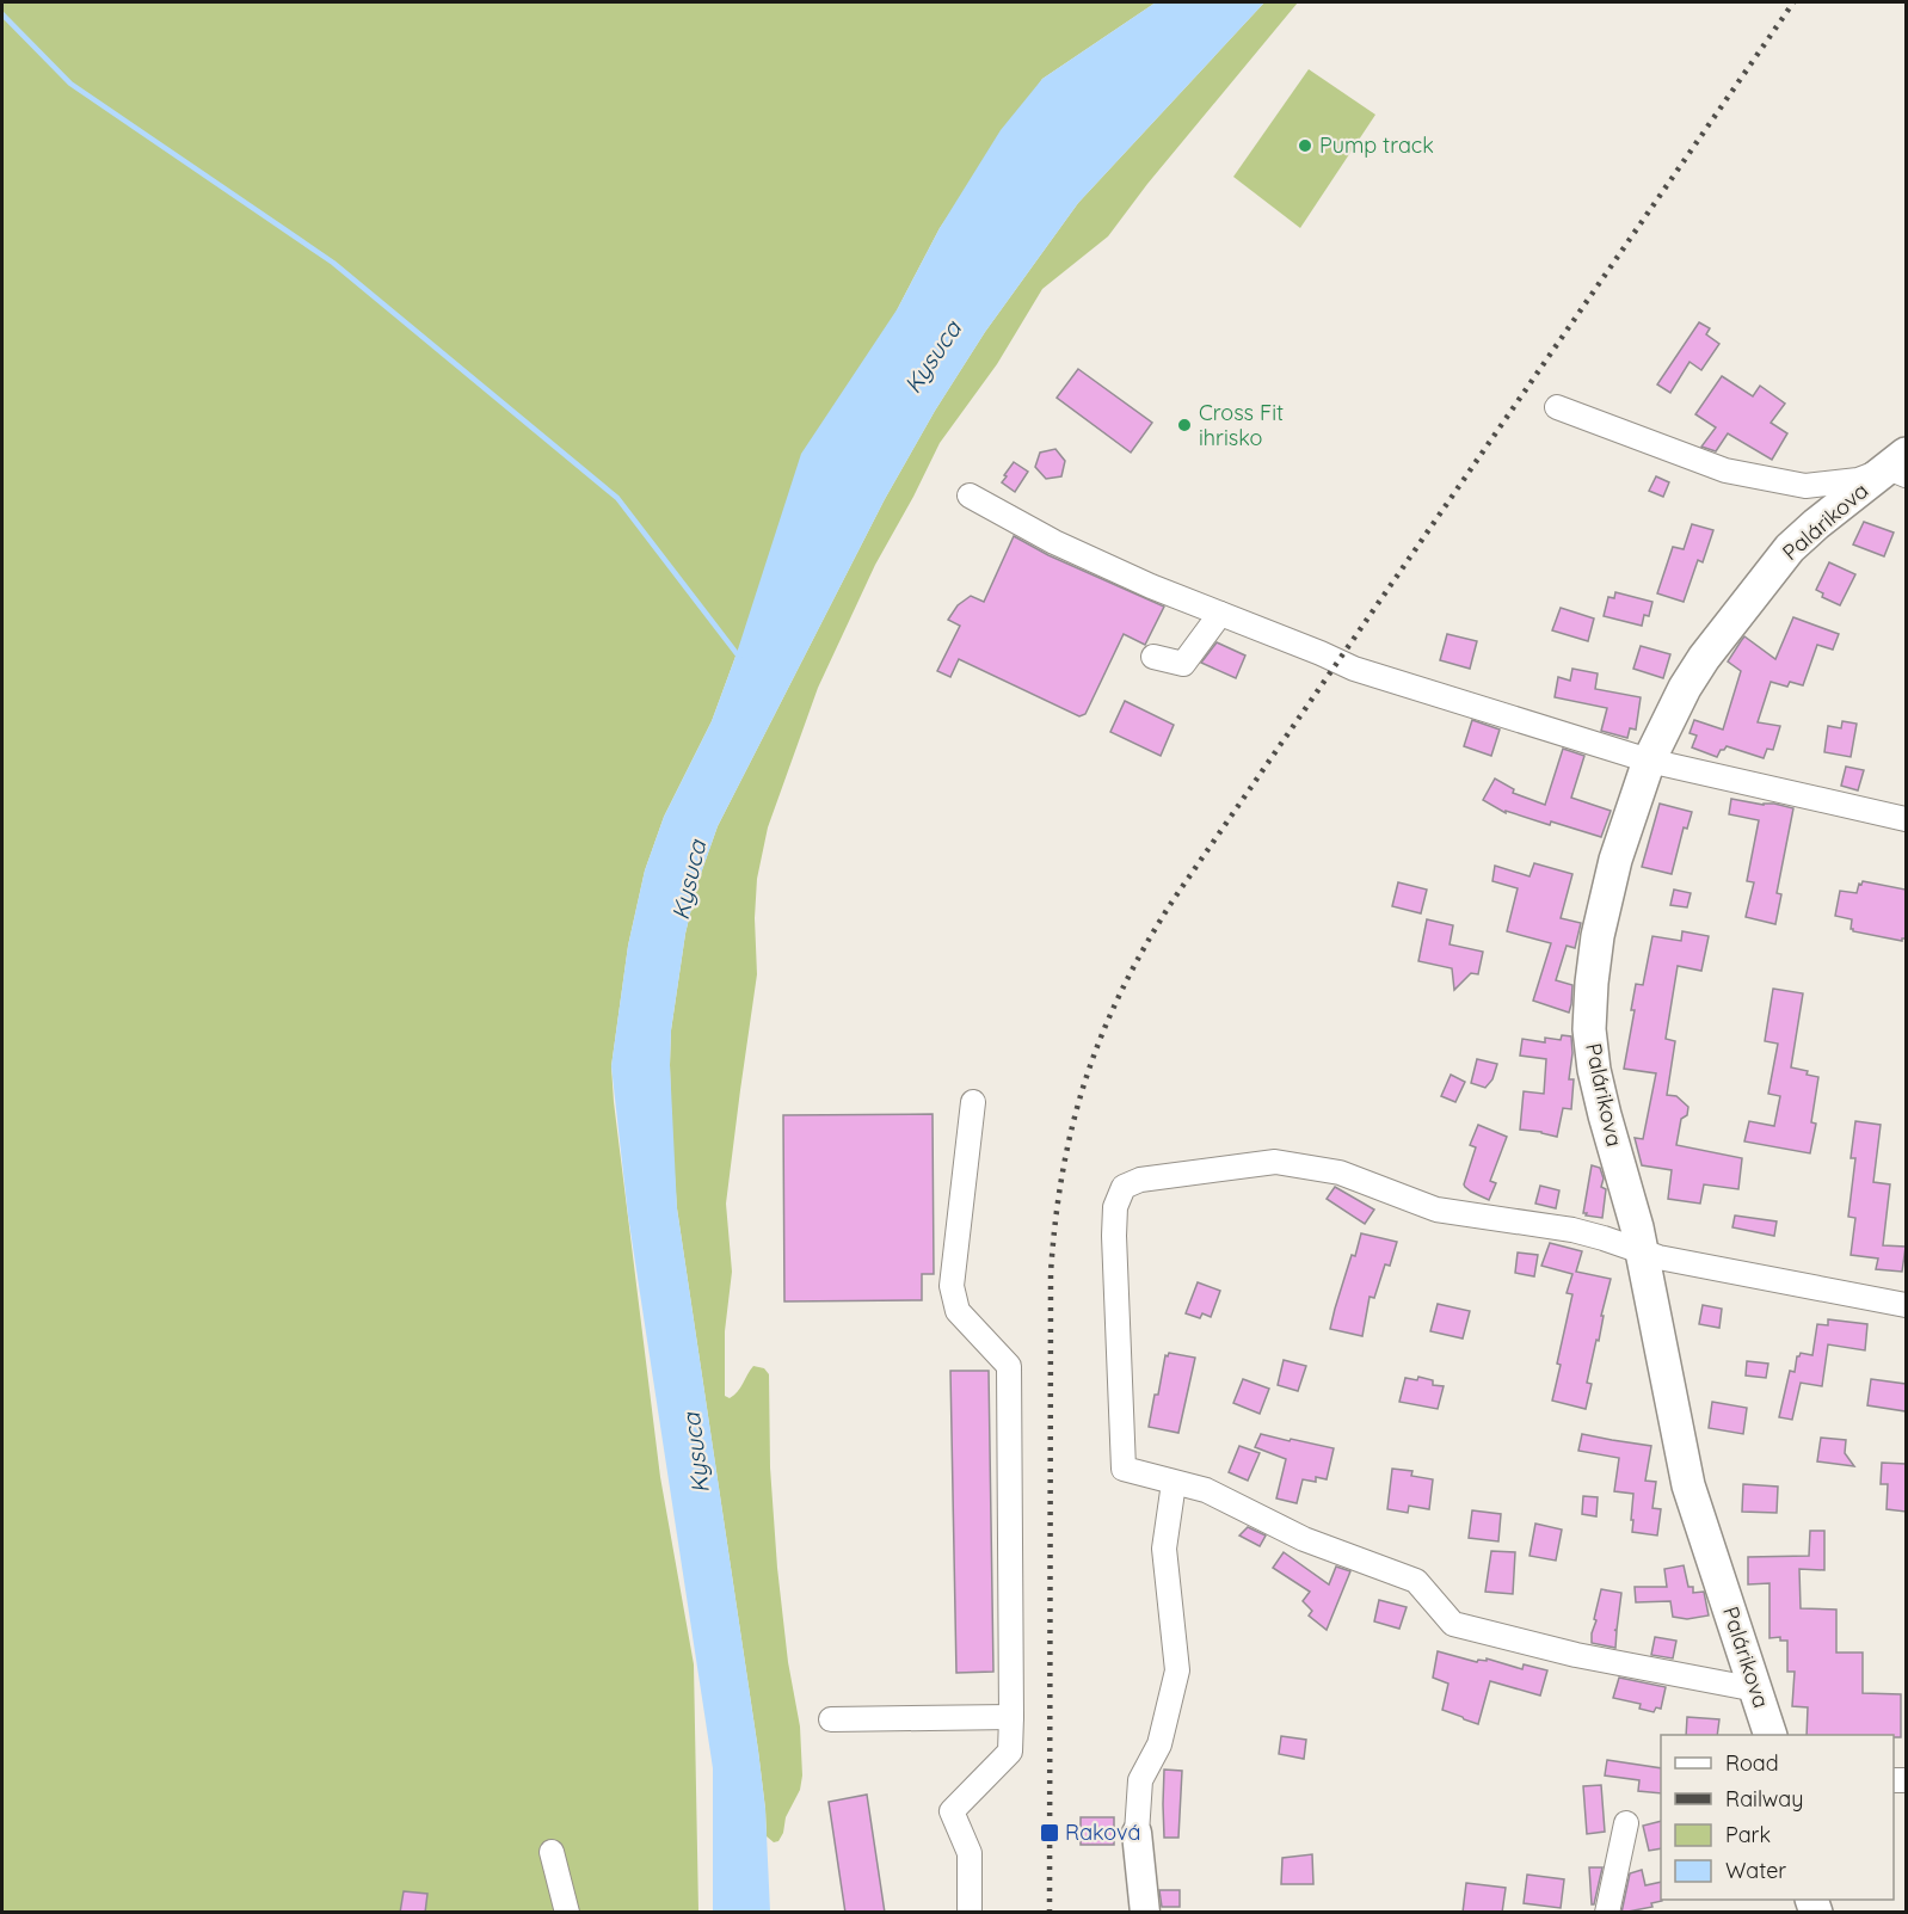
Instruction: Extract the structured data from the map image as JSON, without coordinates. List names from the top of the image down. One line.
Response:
{"streets":{"main road":["Palárikova"]},"water":["Kysuca"],"places":{"other":["Pump track","Cross Fit ihrisko"],"transit":["Raková"]},"legend":["Road","Railway","Park","Water"]}
